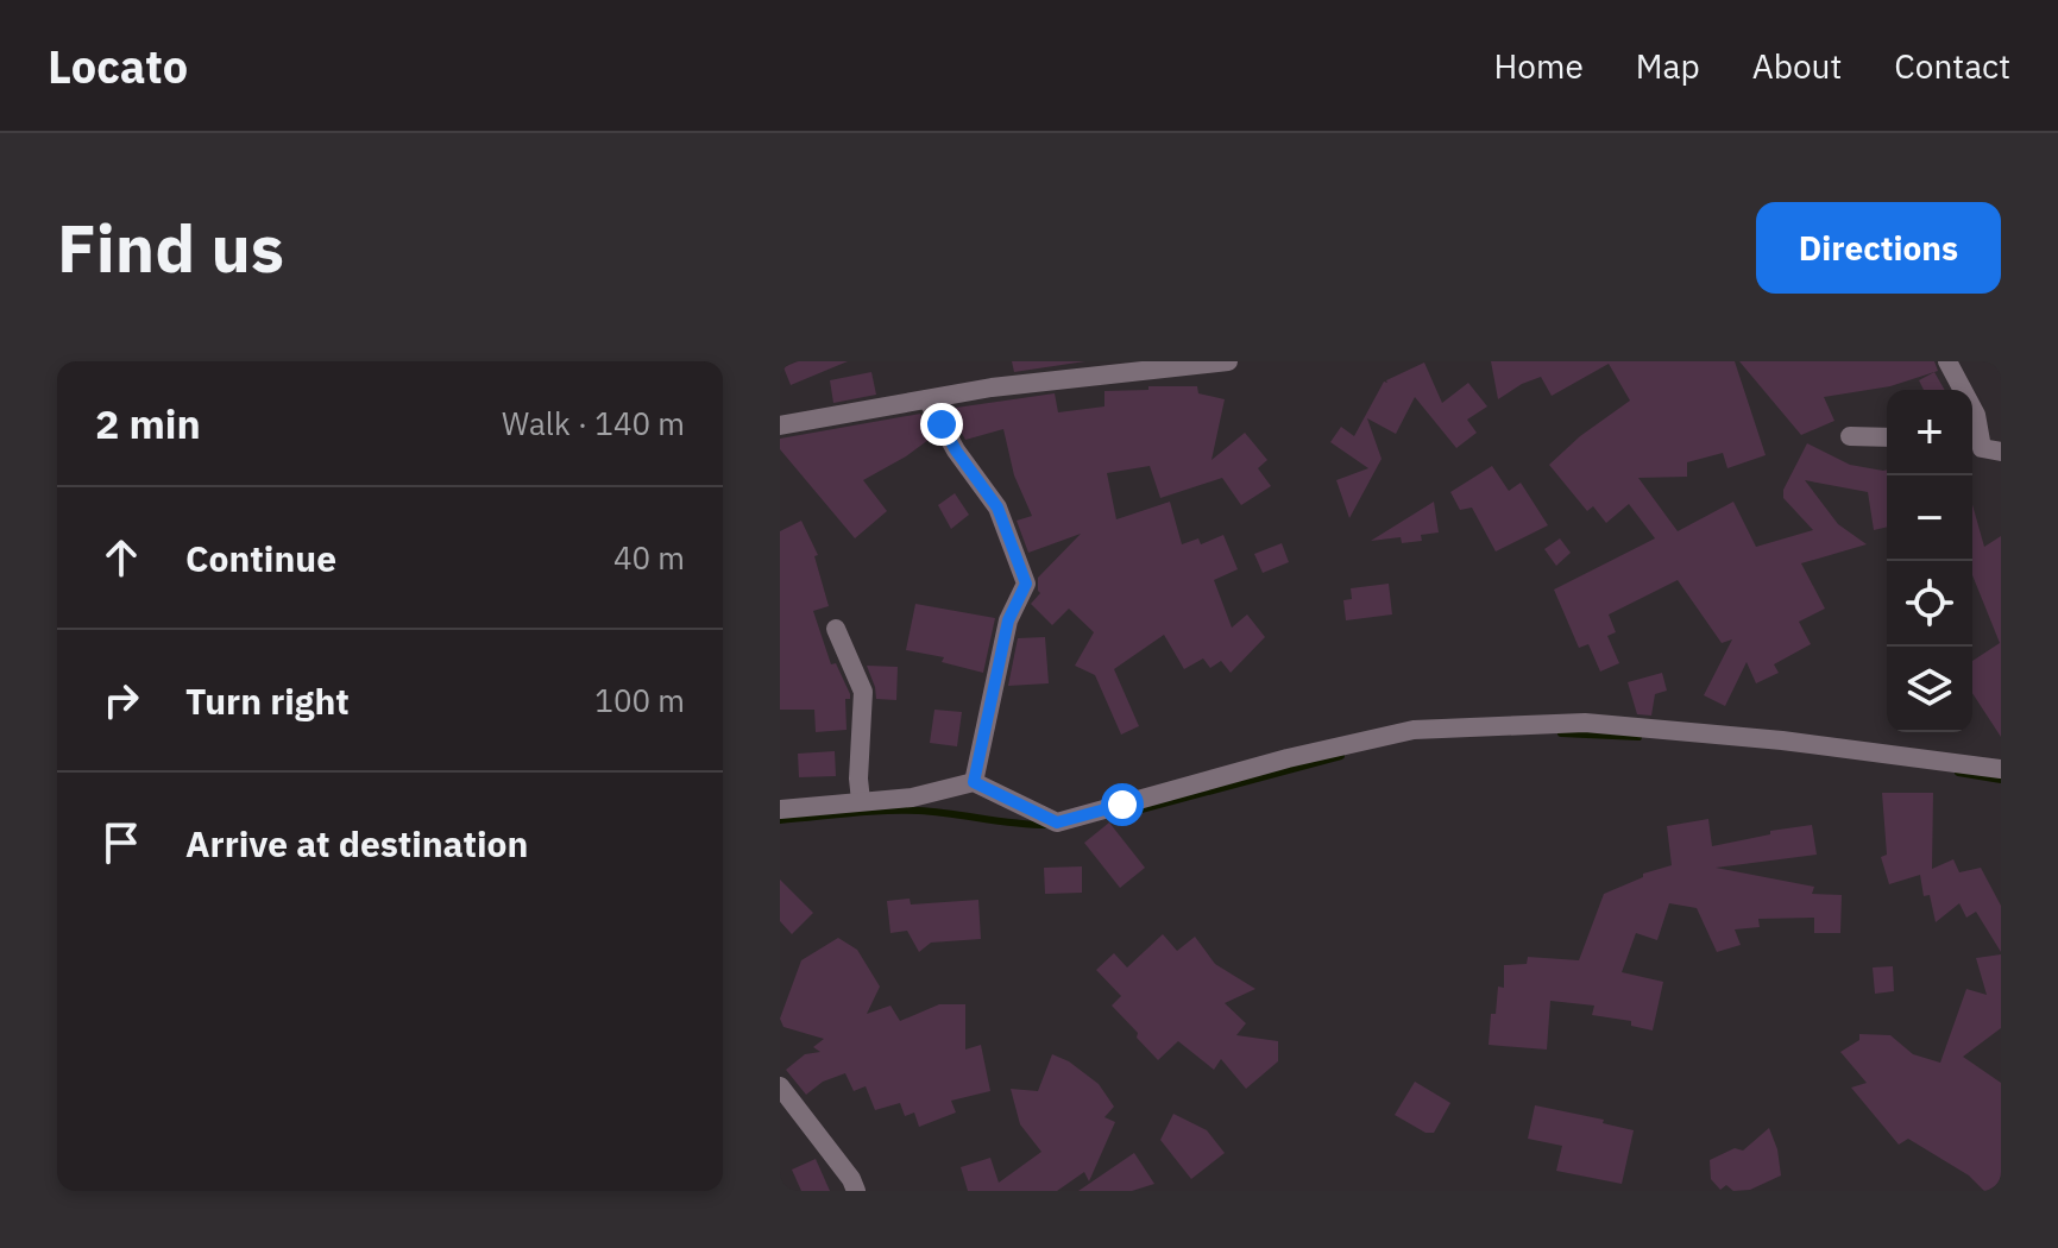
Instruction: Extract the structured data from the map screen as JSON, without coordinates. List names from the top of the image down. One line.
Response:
{"page":{"header":"Locato","nav":["Home","Map","About","Contact"],"buttons":"Directions","title":"Find us","heading":["2 min","Walk · 140 m"],"map_buttons":["+","−"],"list":[["Continue","40 m"],["Turn right","100 m"],"Arrive at destination"]}}
